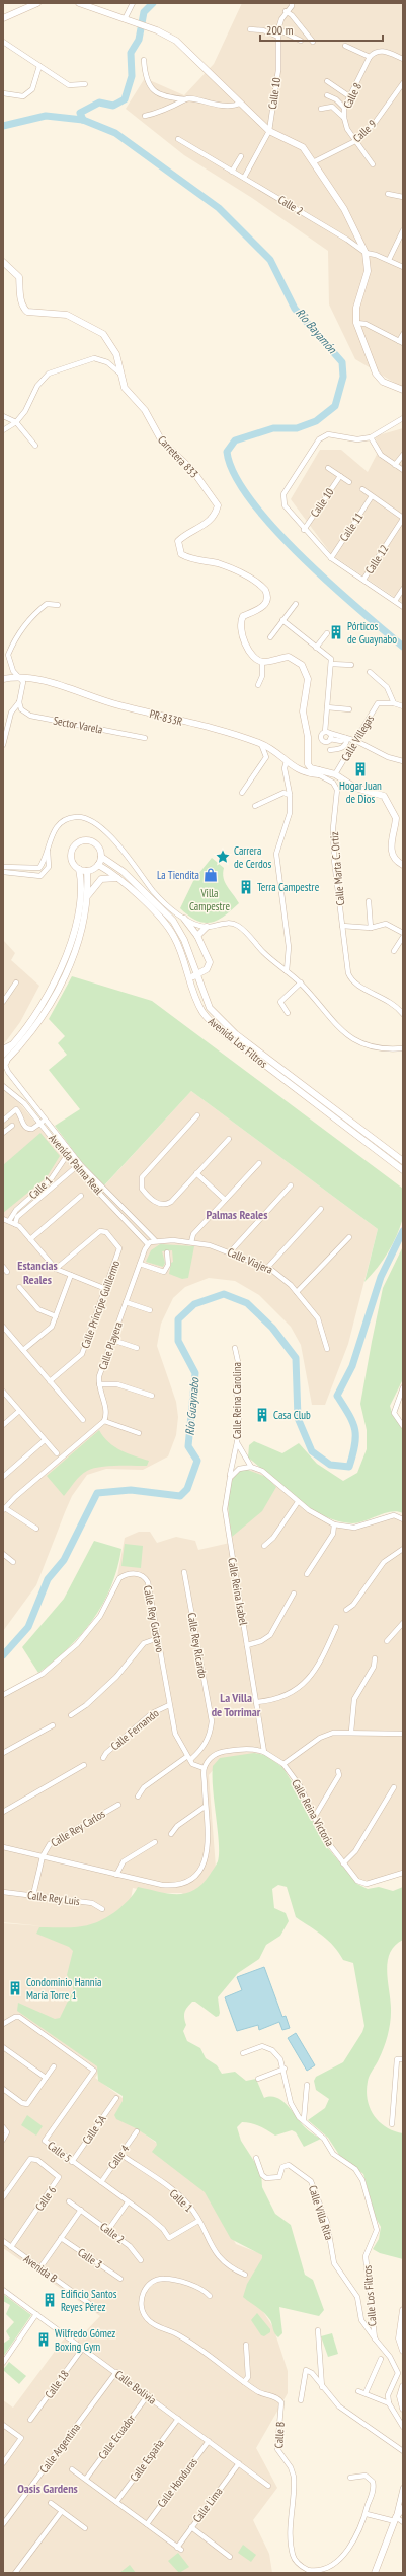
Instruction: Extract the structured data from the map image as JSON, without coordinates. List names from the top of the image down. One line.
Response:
{"streets":{"street":["Calle 10","Calle 8","Calle 9","Calle 2","Carretera 833","Calle 11","Calle 12","PR-833R","Sector Varela","Calle Villegas","Calle Marta C. Ortiz","Avenida Los Filtros","Avenida Palma Real","Calle 1","Calle Viajera","Calle Príncipe Guillermo","Calle Playera","Calle Reina Carolina","Calle Reina Isabel","Calle Rey Gustavo","Calle Rey Ricardo","Calle Fernando","Calle Reina Victoria","Calle Rey Carlos","Calle Rey Luis","Calle 5A","Calle 5","Calle 4","Calle 6","Calle Villa Rita","Calle 3","Avenida B","Calle Los Filtros","Calle 18","Calle Bolivia","Calle B","Calle Ecuador","Calle Argentina","Calle España","Calle Honduras","Calle Lima"]},"crossings":[["Calle 10","Calle 2"],["Calle 8","Calle 9"],["Calle 11","Calle 12"],["PR-833R","Calle Marta C. Ortiz"],["Avenida Palma Real","Calle 1"],["Avenida Palma Real","Calle Viajera"],["Avenida Palma Real","Calle Playera"],["Calle 1","Calle 5"],["Calle 1","Calle 4"],["Calle Reina Carolina","Calle Reina Isabel"],["Calle Rey Gustavo","Calle Rey Ricardo"],["Calle Rey Gustavo","Calle Fernando"],["Calle 5A","Calle 5"],["Calle 5","Calle 4"],["Calle 6","Avenida B"],["Calle Villa Rita","Calle Los Filtros"],["Calle 18","Calle Bolivia"],["Calle Bolivia","Calle Ecuador"],["Calle Bolivia","Calle Argentina"],["Calle Bolivia","Calle España"],["Calle Bolivia","Calle Honduras"],["Calle Bolivia","Calle Lima"],["Calle Honduras","Calle Lima"]],"districts":["Palmas Reales","Estancias Reales","La Villa de Torrimar","Oasis Gardens"],"water":["Río Bayamón","Río Guaynabo"],"parks":["Villa Campestre"],"places":{"building":["Pórticos de Guaynabo","Hogar Juan de Dios","Terra Campestre","Casa Club","Condominio Hannia María Torre 1","Edificio Santos Reyes Pérez","Wilfredo Gómez Boxing Gym"],"place":["Carrera de Cerdos"],"shop":["La Tiendita"]},"scale_bar":"200 m"}
